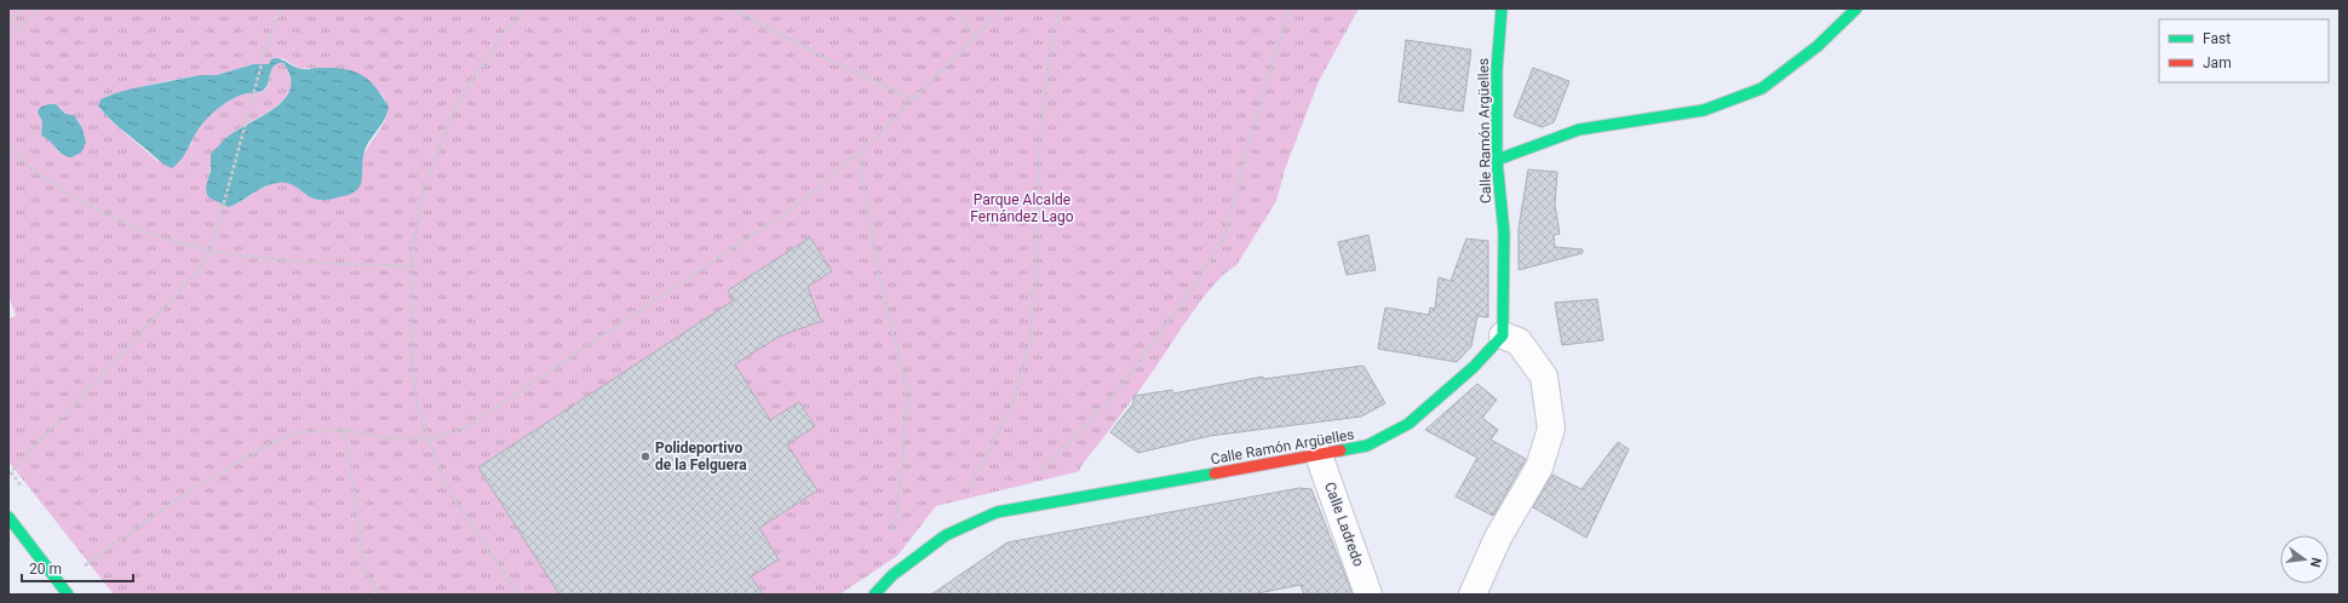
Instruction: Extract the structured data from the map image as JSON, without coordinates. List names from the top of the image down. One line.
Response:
{"streets":{"street":["Calle Ramón Argüelles","Calle Ladredo"]},"crossings":[["Calle Ramón Argüelles","Calle Ladredo"]],"parks":["Parque Alcalde Fernández Lago"],"places":["Polideportivo de la Felguera"],"legend":["Fast","Jam"],"scale_bar":"20 m","north":"right"}
